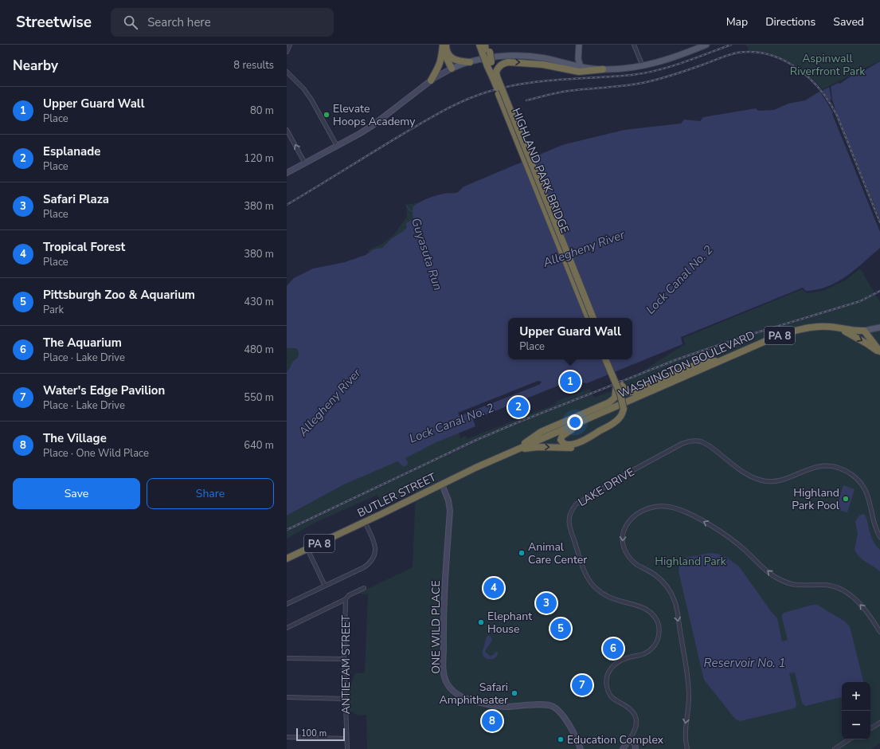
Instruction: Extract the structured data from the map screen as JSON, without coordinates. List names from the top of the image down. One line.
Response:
{"streets":{"highway":["HIGHLAND PARK BRIDGE","PA 8","WASHINGTON BOULEVARD","BUTLER STREET"],"main road":["ONE WILD PLACE"],"street":["LAKE DRIVE","ANTIETAM STREET"]},"crossings":[["PA 8","WASHINGTON BOULEVARD"],["WASHINGTON BOULEVARD","BUTLER STREET"],["BUTLER STREET","ONE WILD PLACE"]],"water":["Allegheny River","Guyasuta Run","Lock Canal No. 2","Reservoir No. 1"],"parks":["Aspinwall Riverfront Park","Highland Park"],"places":["Elevate Hoops Academy","Highland Park Pool","Animal Care Center","Elephant House","Safari Amphitheater","Education Complex"],"scale_bar":"100 m","page":{"header":"Streetwise","search":"Search here","nav":["Map","Directions","Saved"],"heading":["Nearby","8 results"],"list":[{"mark":"1","name":"Upper Guard Wall","note":"Place","value":"80 m"},{"mark":"2","name":"Esplanade","note":"Place","value":"120 m"},{"mark":"3","name":"Safari Plaza","note":"Place","value":"380 m"},{"mark":"4","name":"Tropical Forest","note":"Place","value":"380 m"},{"mark":"5","name":"Pittsburgh Zoo & Aquarium","note":"Park","value":"430 m"},{"mark":"6","name":"The Aquarium","note":"Place · Lake Drive","value":"480 m"},{"mark":"7","name":"Water's Edge Pavilion","note":"Place · Lake Drive","value":"550 m"},{"mark":"8","name":"The Village","note":"Place · One Wild Place","value":"640 m"}],"popup":["Upper Guard Wall","Place"],"pins":["1","2","4","3","5","6","7","8"],"buttons":["Save","Share"],"map_buttons":["+","−"],"scale":"100 m"}}
